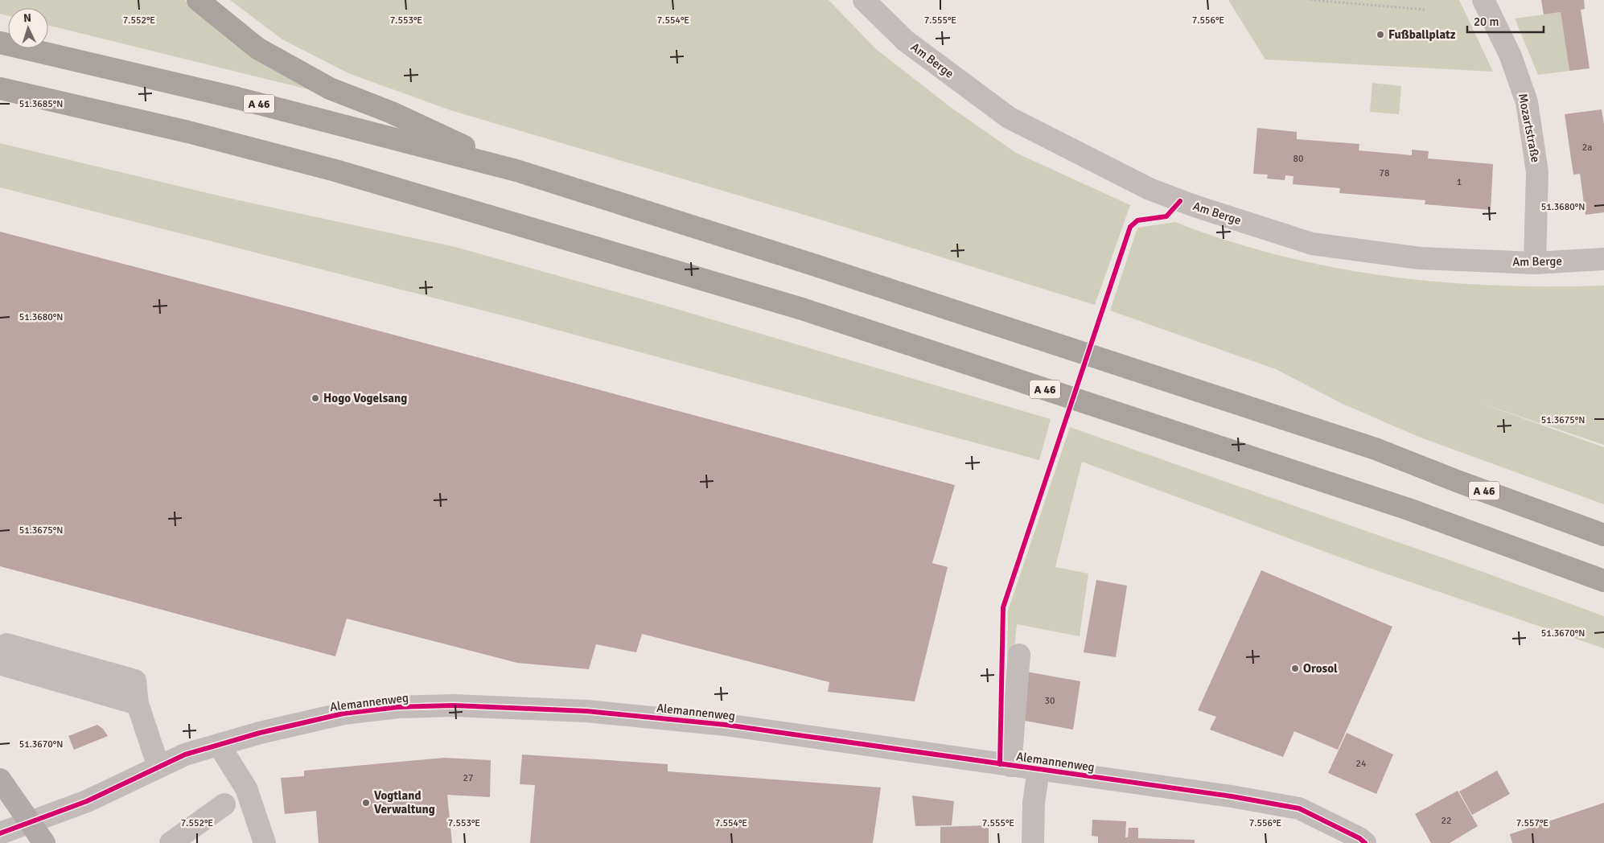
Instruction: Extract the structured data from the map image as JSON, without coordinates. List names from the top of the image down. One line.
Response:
{"streets":{"highway":["A 46"],"street":["Am Berge","Mozartstraße","Alemannenweg"]},"crossings":[["Am Berge","Mozartstraße"]],"places":["Fußballplatz","Hogo Vogelsang","Orosol","Vogtland Verwaltung"],"house_numbers":["2a","80","78","1","30","24","27","22"],"scale_bar":"20 m","north":"top","coordinates":["7.552°E","7.553°E","7.554°E","7.555°E","7.556°E","51.3685°N","51.3680°N","51.3675°N","51.3670°N","7.557°E"]}
